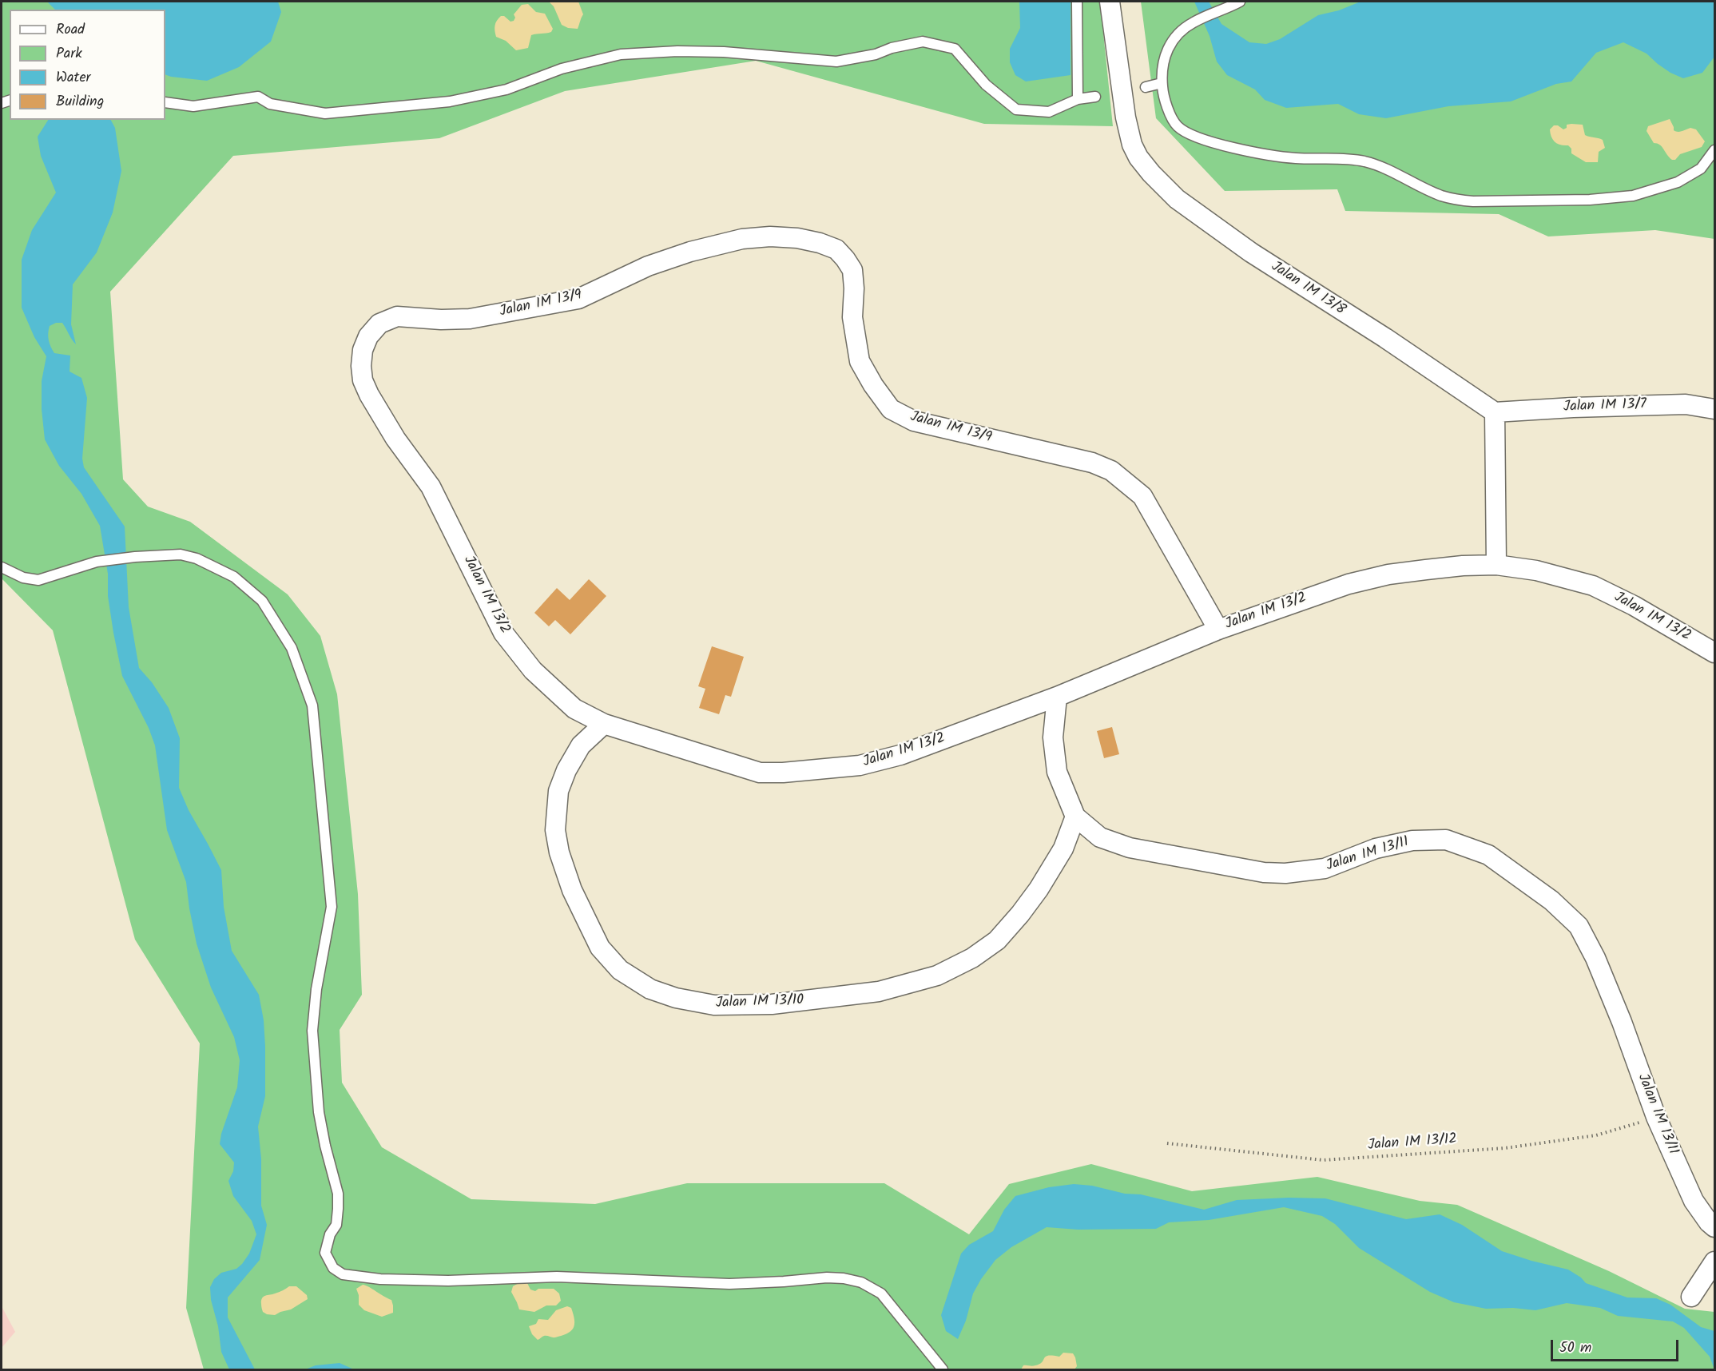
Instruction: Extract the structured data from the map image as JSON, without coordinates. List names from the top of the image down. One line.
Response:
{"streets":{"street":["Jalan IM 13/8","Jalan IM 13/9","Jalan IM 13/7","Jalan IM 13/2","Jalan IM 13/11","Jalan IM 13/10"],"path":["Jalan IM 13/12"]},"crossings":[["Jalan IM 13/8","Jalan IM 13/7"],["Jalan IM 13/9","Jalan IM 13/2"],["Jalan IM 13/2","Jalan IM 13/11"],["Jalan IM 13/2","Jalan IM 13/10"],["Jalan IM 13/11","Jalan IM 13/10"],["Jalan IM 13/11","Jalan IM 13/12"]],"legend":["Road","Park","Water","Building"],"scale_bar":"50 m"}
